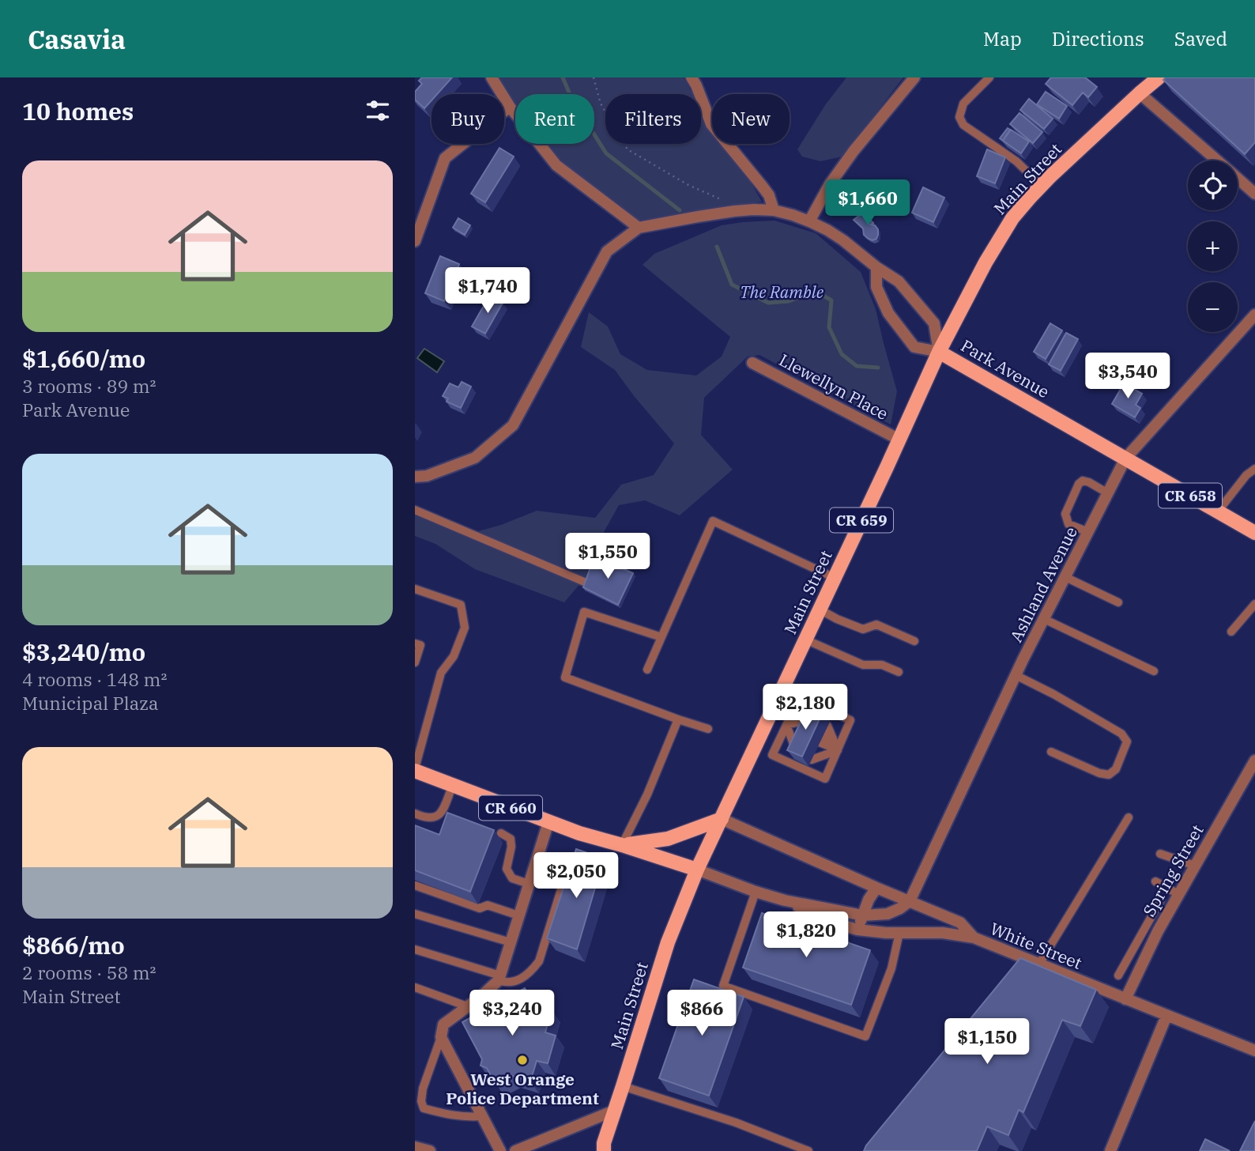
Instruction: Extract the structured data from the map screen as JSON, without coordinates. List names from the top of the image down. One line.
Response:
{"streets":{"main road":["Main Street","Park Avenue","CR 658","CR 659","CR 660"],"street":["Llewellyn Place","Ashland Avenue","Spring Street","White Street"]},"crossings":[["Main Street","Park Avenue"],["Main Street","Llewellyn Place"],["Main Street","CR 660"],["Main Street","White Street"],["Park Avenue","Ashland Avenue"],["Ashland Avenue","White Street"],["Spring Street","White Street"]],"parks":["The Ramble"],"places":["West Orange Police Department"],"page":{"header":"Casavia","nav":["Map","Directions","Saved"],"heading":"10 homes","chip":["Buy","Rent","Filters","New"],"list":[{"name":"$1,660/mo","note":"3 rooms · 89 m² · Park Avenue"},{"name":"$3,240/mo","note":"4 rooms · 148 m² · Municipal Plaza"},{"name":"$866/mo","note":"2 rooms · 58 m² · Main Street"}],"map_buttons":["+","−"],"price":["$1,660","$1,740","$3,540","$1,550","$2,180","$2,050","$1,820","$3,240","$866","$1,150"]}}
